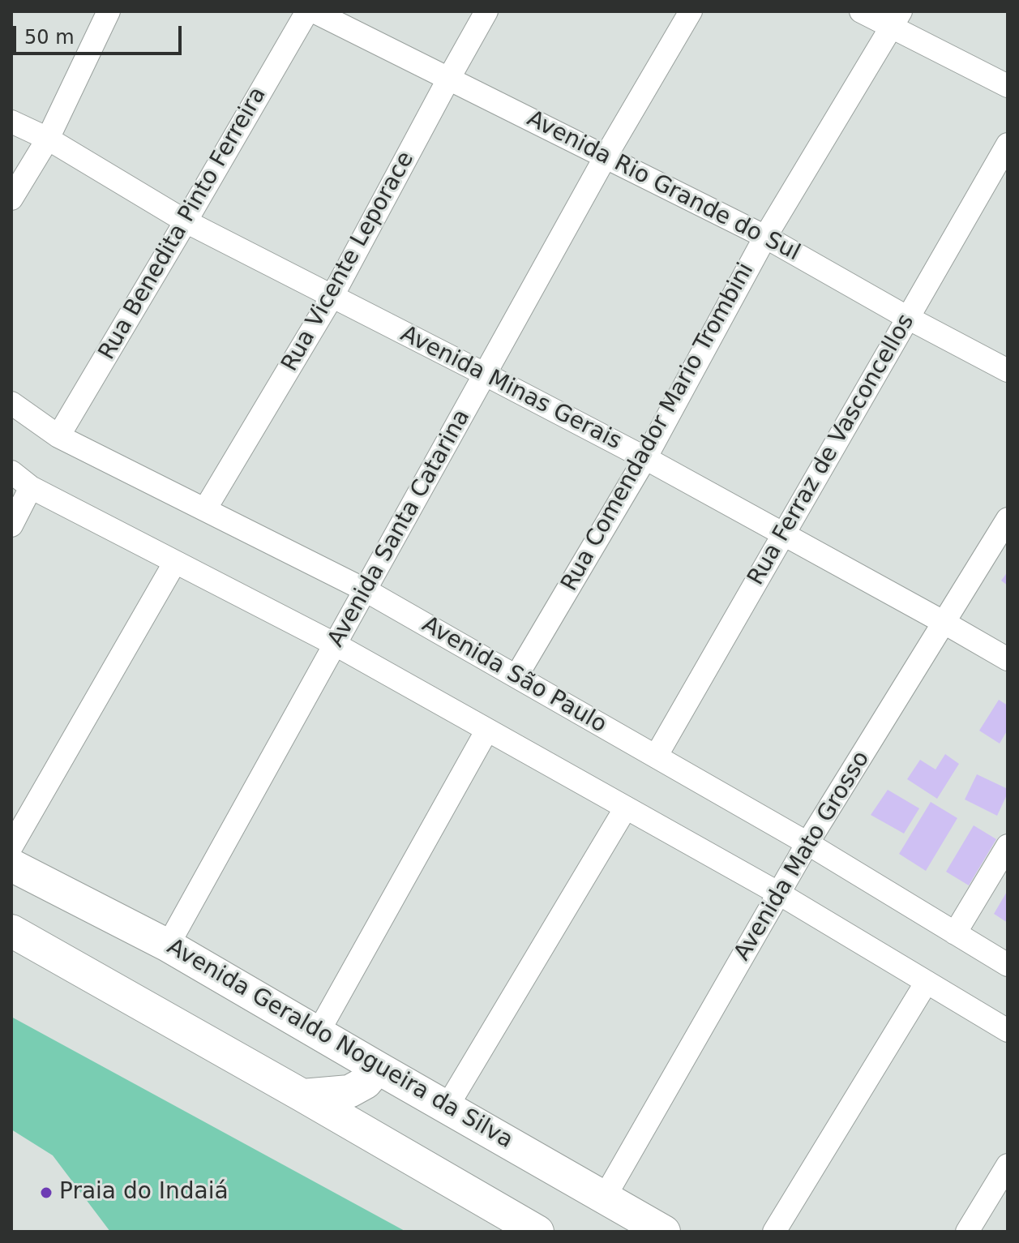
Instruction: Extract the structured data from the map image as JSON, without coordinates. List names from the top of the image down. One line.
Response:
{"streets":{"main road":["Avenida Geraldo Nogueira da Silva"],"street":["Avenida Rio Grande do Sul","Rua Benedita Pinto Ferreira","Rua Vicente Leporace","Avenida Minas Gerais","Rua Comendador Mario Trombini","Rua Ferraz de Vasconcellos","Avenida Santa Catarina","Avenida São Paulo","Avenida Mato Grosso"]},"crossings":[["Avenida Rio Grande do Sul","Rua Vicente Leporace"],["Avenida Rio Grande do Sul","Rua Comendador Mario Trombini"],["Avenida Rio Grande do Sul","Rua Ferraz de Vasconcellos"],["Avenida Rio Grande do Sul","Avenida Santa Catarina"],["Rua Benedita Pinto Ferreira","Avenida Minas Gerais"],["Rua Benedita Pinto Ferreira","Avenida São Paulo"],["Rua Vicente Leporace","Avenida Minas Gerais"],["Rua Vicente Leporace","Avenida São Paulo"],["Avenida Minas Gerais","Rua Comendador Mario Trombini"],["Avenida Minas Gerais","Rua Ferraz de Vasconcellos"],["Avenida Minas Gerais","Avenida Santa Catarina"],["Avenida Minas Gerais","Avenida Mato Grosso"],["Rua Comendador Mario Trombini","Avenida São Paulo"],["Rua Ferraz de Vasconcellos","Avenida São Paulo"],["Avenida Santa Catarina","Avenida São Paulo"],["Avenida Santa Catarina","Avenida Geraldo Nogueira da Silva"],["Avenida São Paulo","Avenida Mato Grosso"],["Avenida Mato Grosso","Avenida Geraldo Nogueira da Silva"]],"places":["Praia do Indaiá"],"scale_bar":"50 m"}
